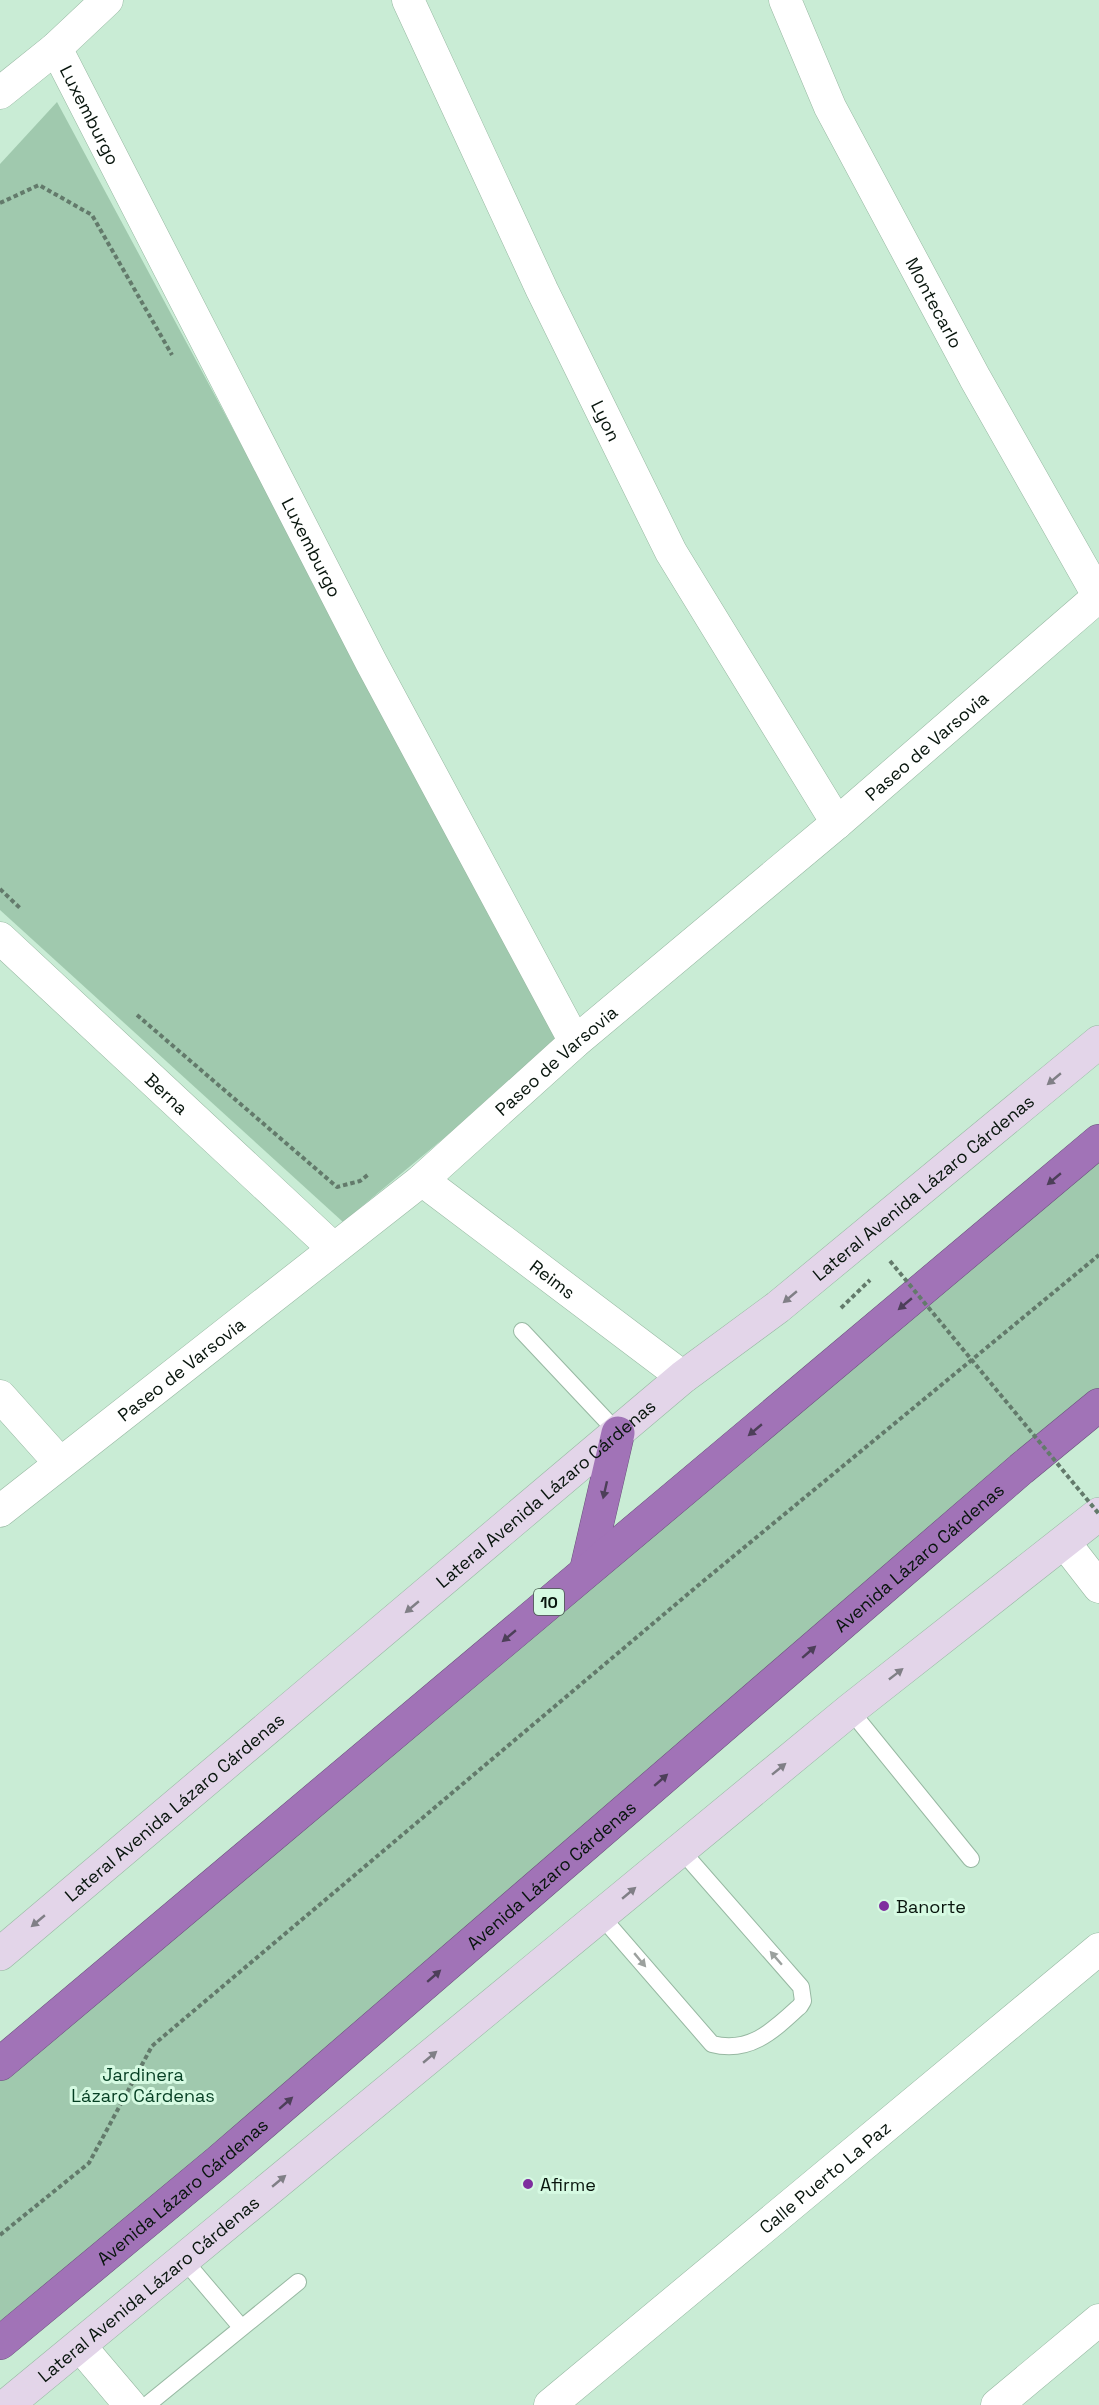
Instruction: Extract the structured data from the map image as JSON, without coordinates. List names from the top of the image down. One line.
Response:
{"streets":{"highway":["Avenida Lázaro Cárdenas","10"],"main road":["Lateral Avenida Lázaro Cárdenas"],"street":["Luxemburgo","Montecarlo","Lyon","Paseo de Varsovia","Berna","Reims","Calle Puerto La Paz"]},"crossings":[["Luxemburgo","Paseo de Varsovia"],["Montecarlo","Paseo de Varsovia"],["Lyon","Paseo de Varsovia"],["Paseo de Varsovia","Berna"],["Paseo de Varsovia","Reims"],["Lateral Avenida Lázaro Cárdenas","Reims"]],"parks":["Jardinera Lázaro Cárdenas"],"places":["Banorte","Afirme"]}
